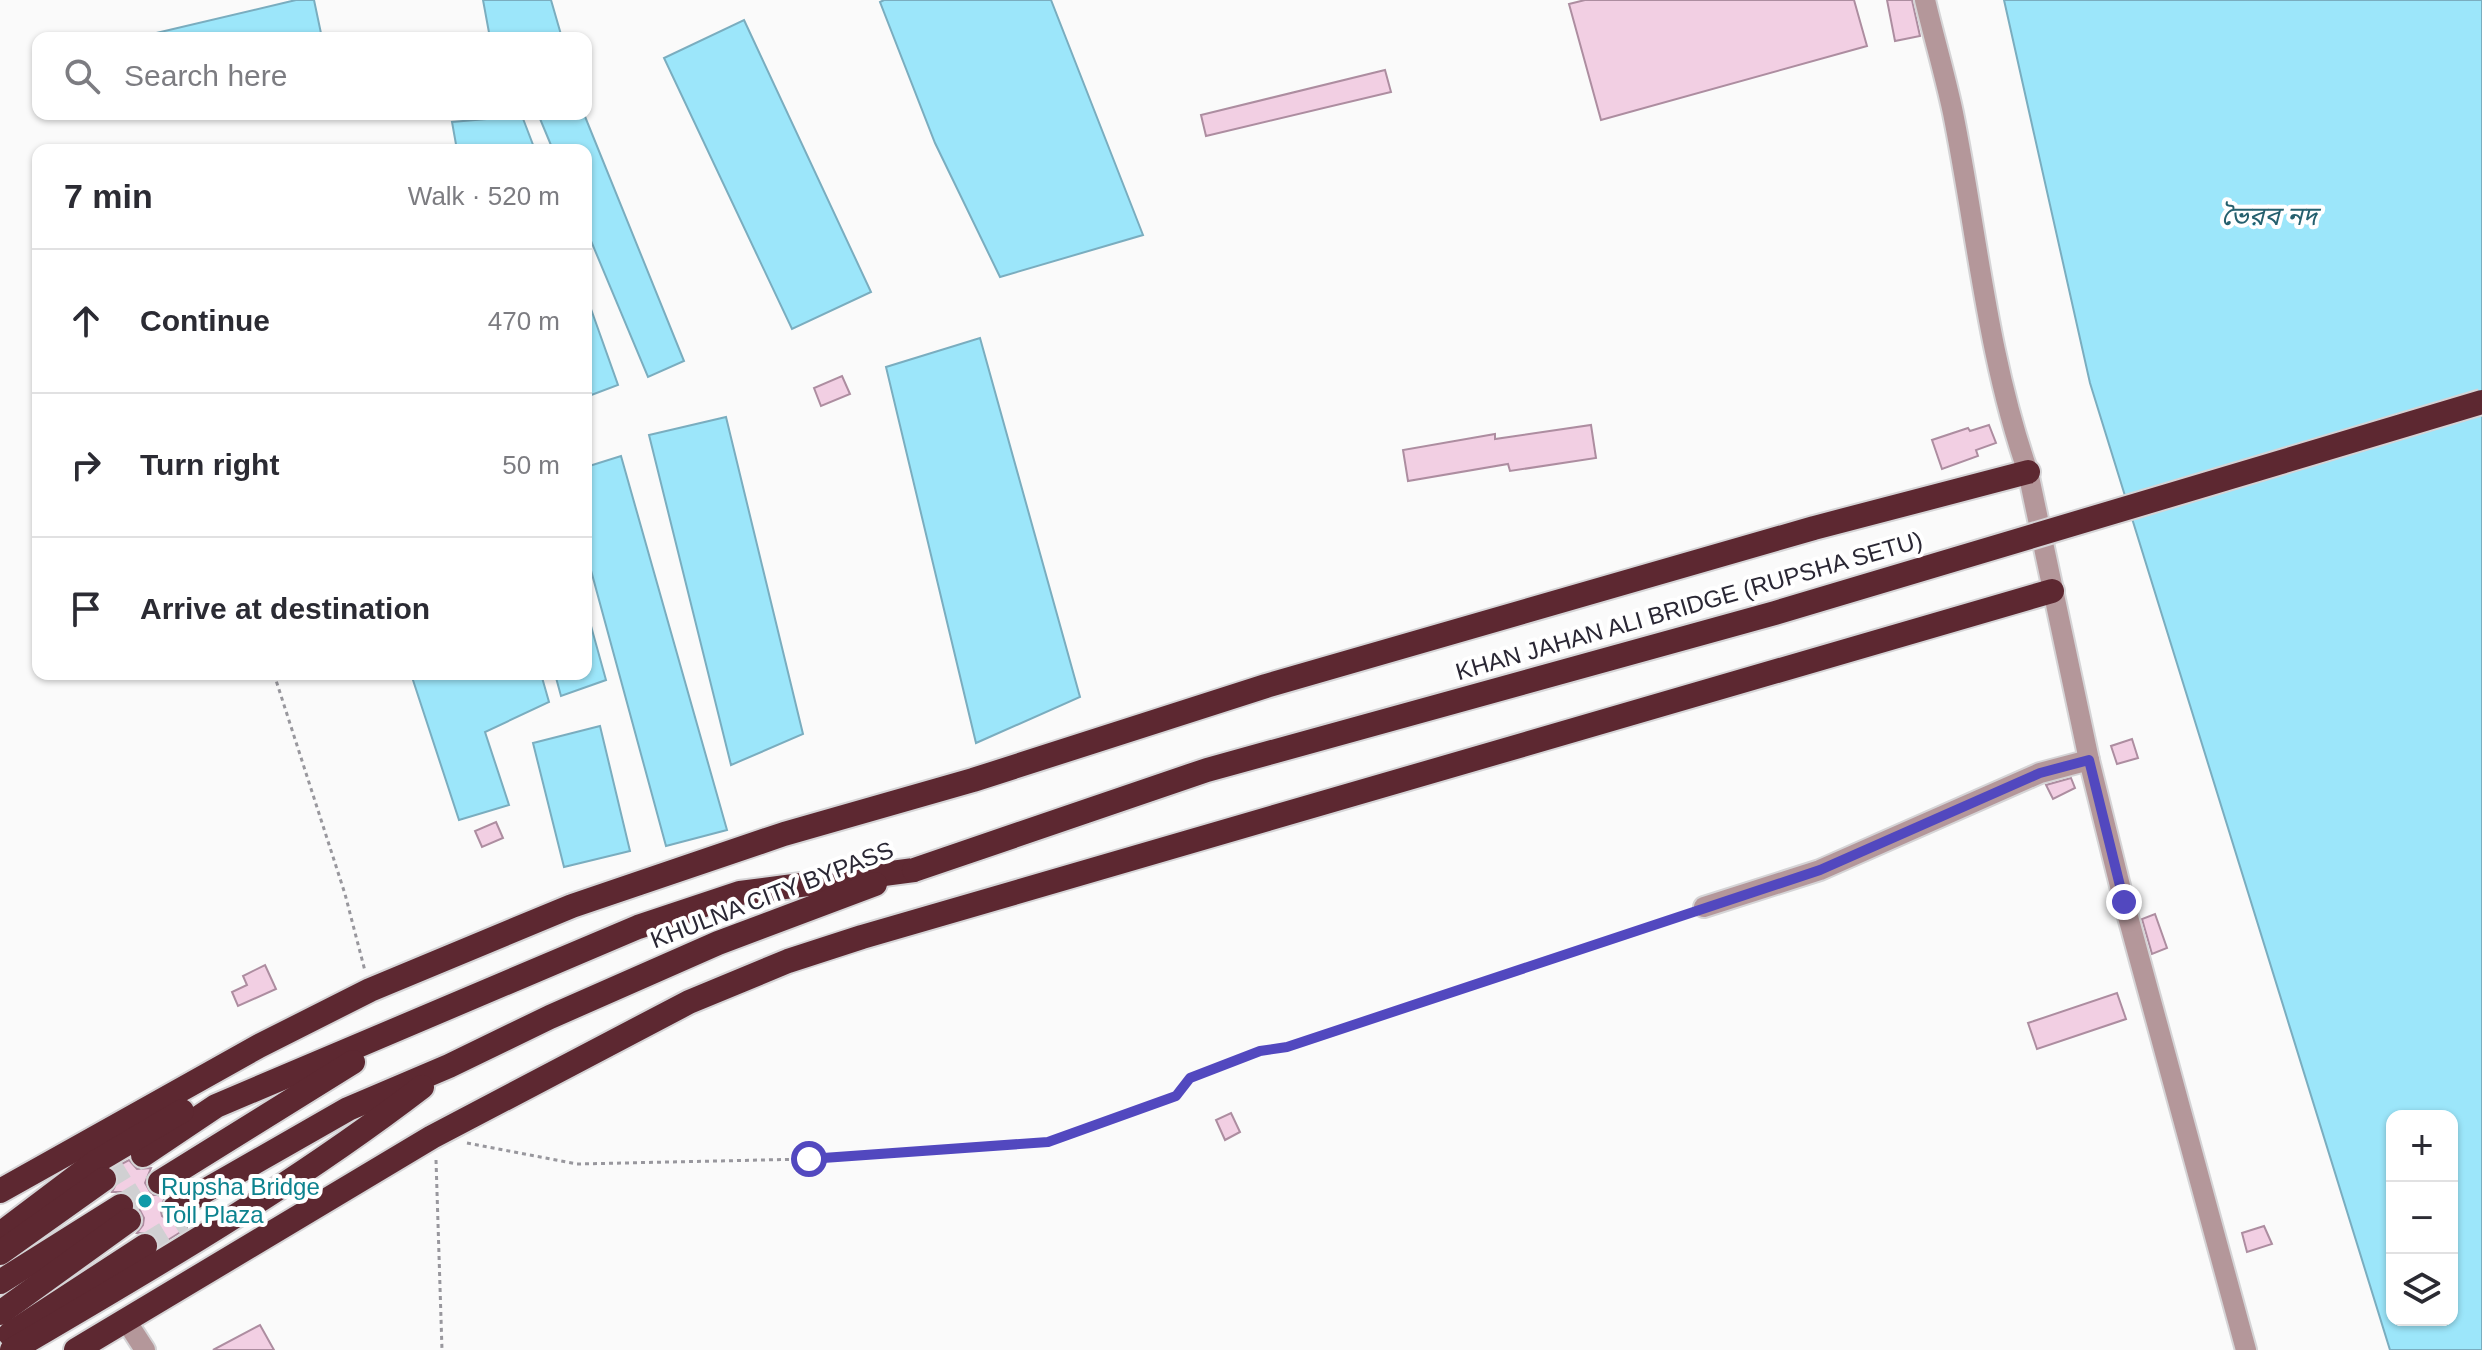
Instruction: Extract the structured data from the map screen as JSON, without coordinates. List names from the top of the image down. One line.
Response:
{"streets":{"highway":["KHAN JAHAN ALI BRIDGE (RUPSHA SETU)","KHULNA CITY BYPASS"]},"crossings":[["KHAN JAHAN ALI BRIDGE (RUPSHA SETU)","KHULNA CITY BYPASS"]],"water":["ভৈরব নদ"],"places":["Rupsha Bridge Toll Plaza"],"page":{"search":"Search here","heading":["7 min","Walk · 520 m"],"list":[["Continue","470 m"],["Turn right","50 m"],"Arrive at destination"],"map_buttons":["+","−"]}}
